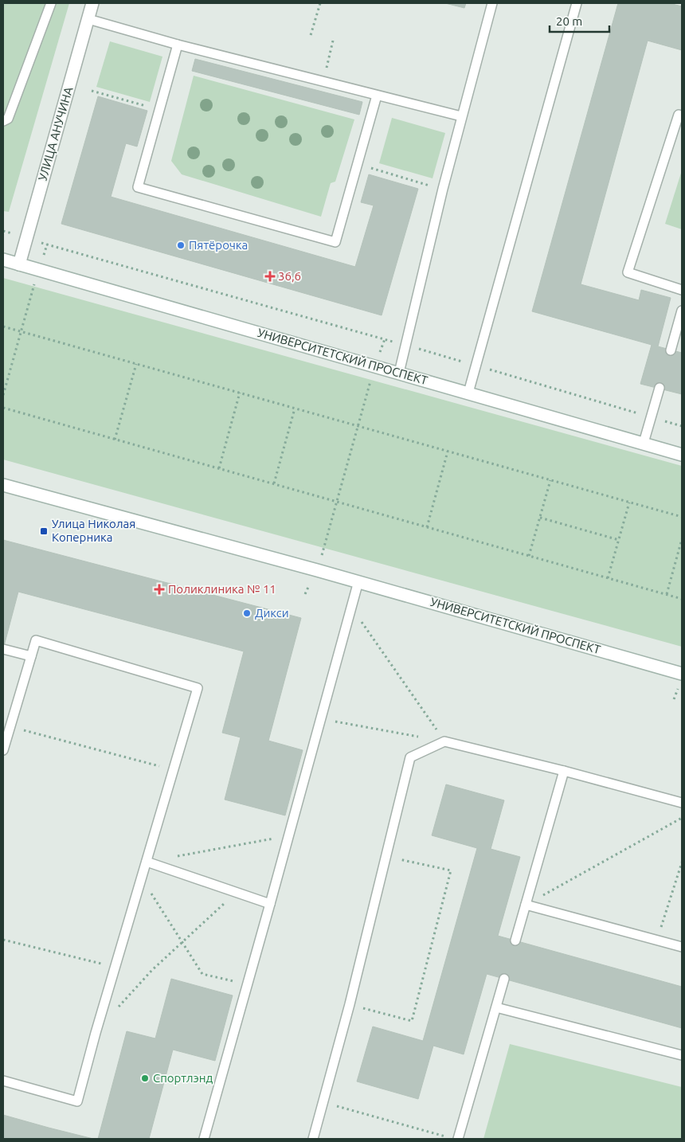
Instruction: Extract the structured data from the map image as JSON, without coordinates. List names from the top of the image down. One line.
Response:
{"streets":{"main road":["УЛИЦА АНУЧИНА","УНИВЕРСИТЕТСКИЙ ПРОСПЕКТ"]},"crossings":[["УЛИЦА АНУЧИНА","УНИВЕРСИТЕТСКИЙ ПРОСПЕКТ"]],"places":{"other":["Пятёрочка","Дикси","Спортлэнд"],"health":["36,6","Поликлиника № 11"],"transit":["Улица Николая Коперника"]},"scale_bar":"20 m"}
